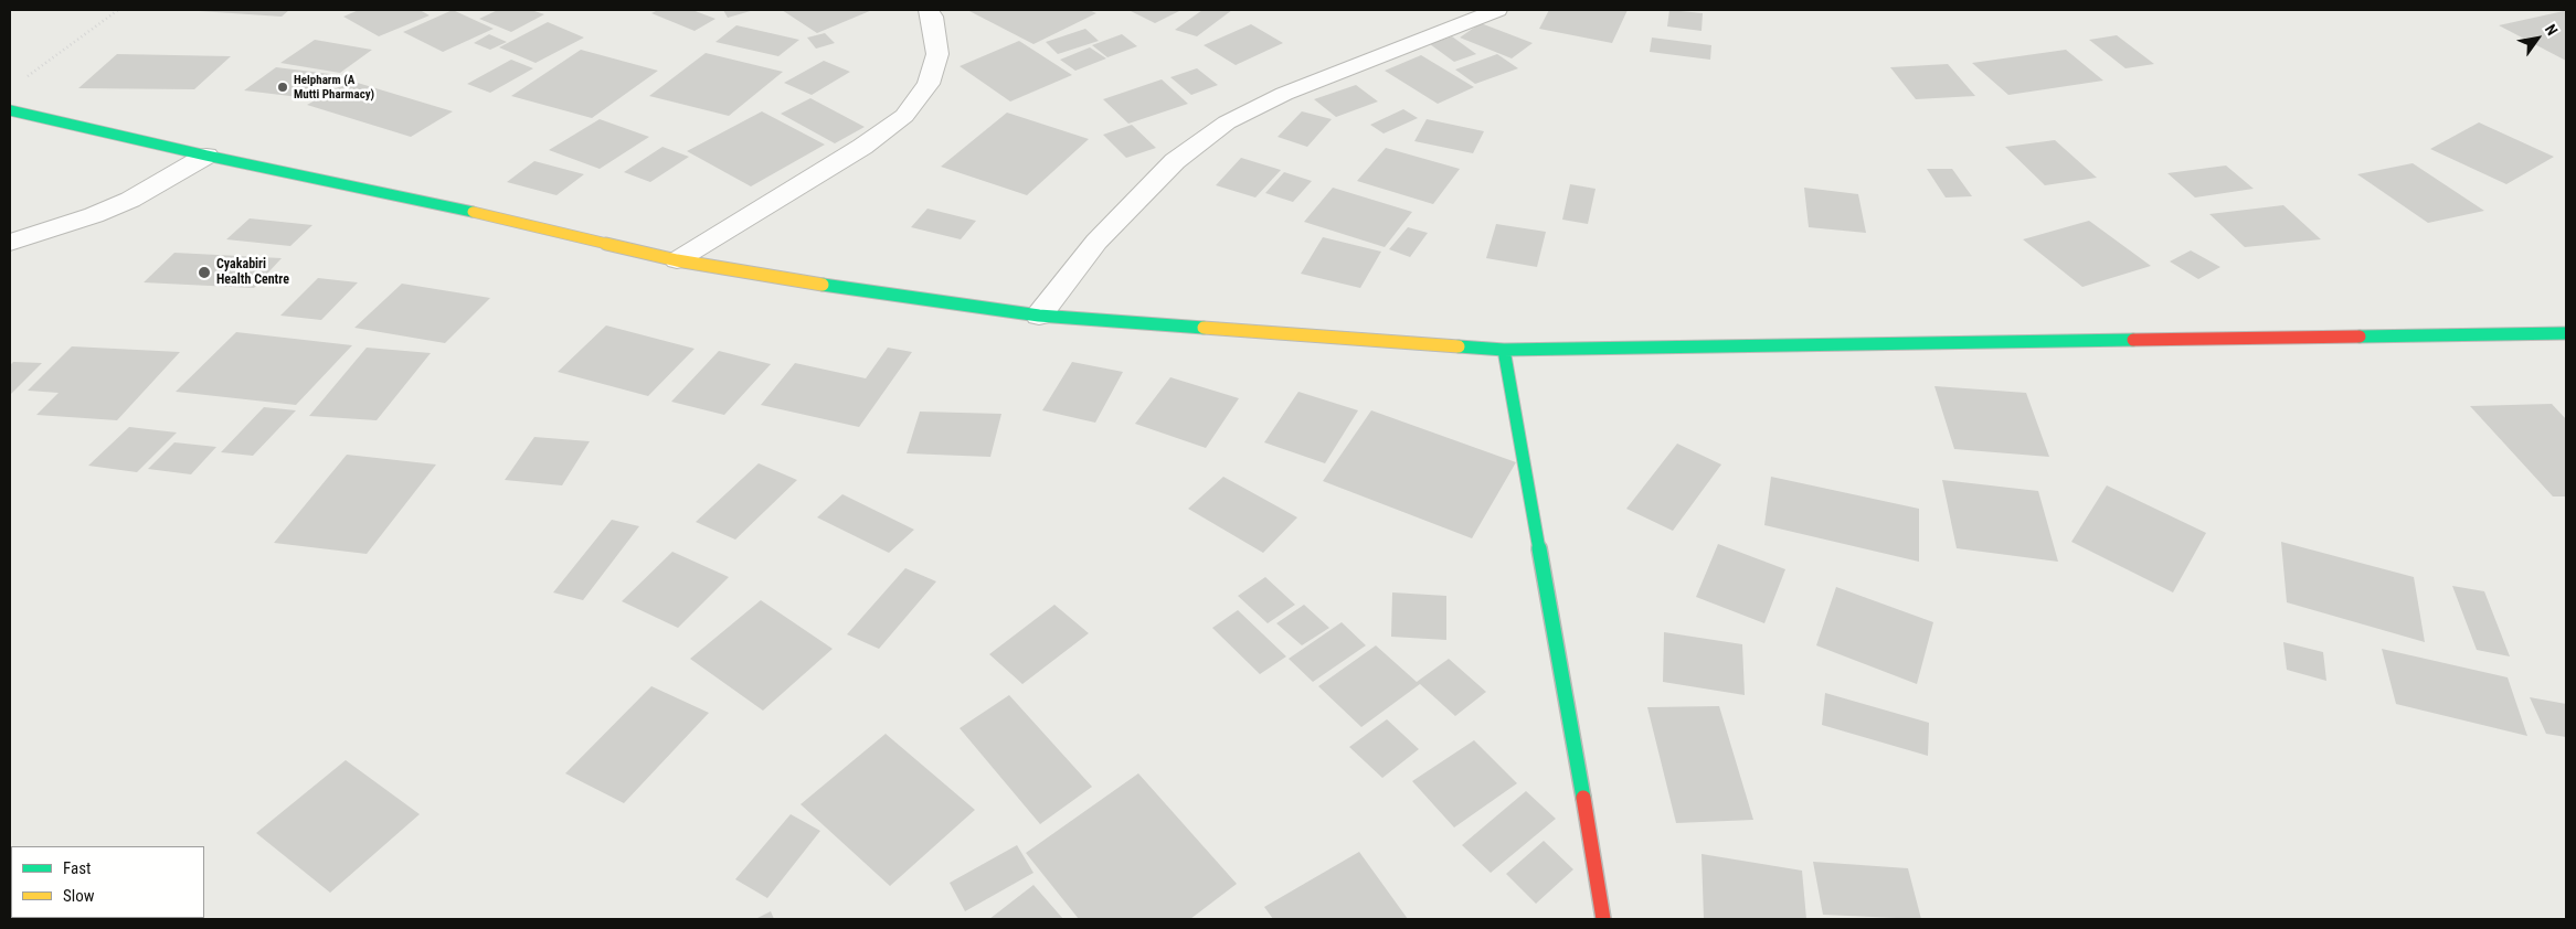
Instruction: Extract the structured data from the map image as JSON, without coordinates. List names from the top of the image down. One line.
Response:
{"places":["Helpharm (A Mutti Pharmacy)","Cyakabiri Health Centre"],"legend":["Fast","Slow"],"north":"top right"}
